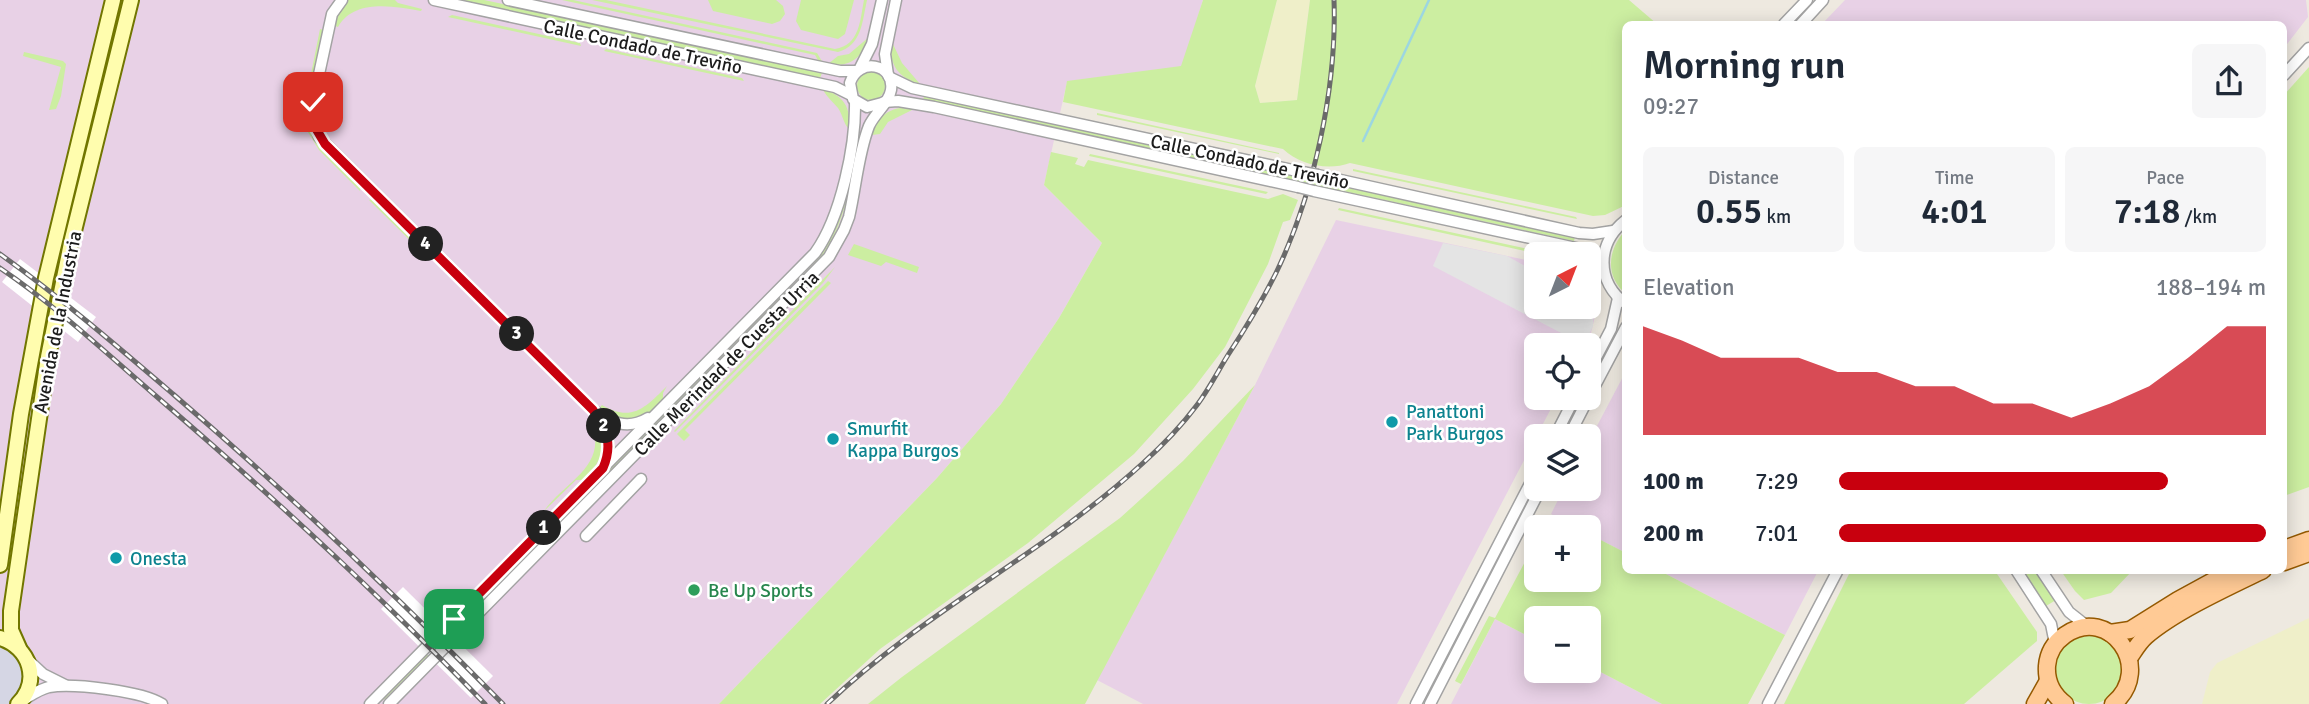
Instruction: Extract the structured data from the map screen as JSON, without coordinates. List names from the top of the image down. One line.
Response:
{"streets":{"main road":["Avenida de la Industria"],"street":["Calle Condado de Treviño","Calle Merindad de Cuesta Urria"]},"crossings":[["Calle Condado de Treviño","Calle Merindad de Cuesta Urria"]],"places":["Panattoni Park Burgos","Smurfit Kappa Burgos","Onesta","Be Up Sports"],"north":"top right","page":{"heading":["Morning run","09:27"],"stats":[["Distance","0.55 km"],["Time","4:01"],["Pace","7:18 /km"]],"pins":["4","3","2","1"],"map_buttons":["+","−"],"chart":["Elevation","188–194 m"],"list":[{"name":"100 m","note":"7:29"},{"name":"200 m","note":"7:01"}]}}
